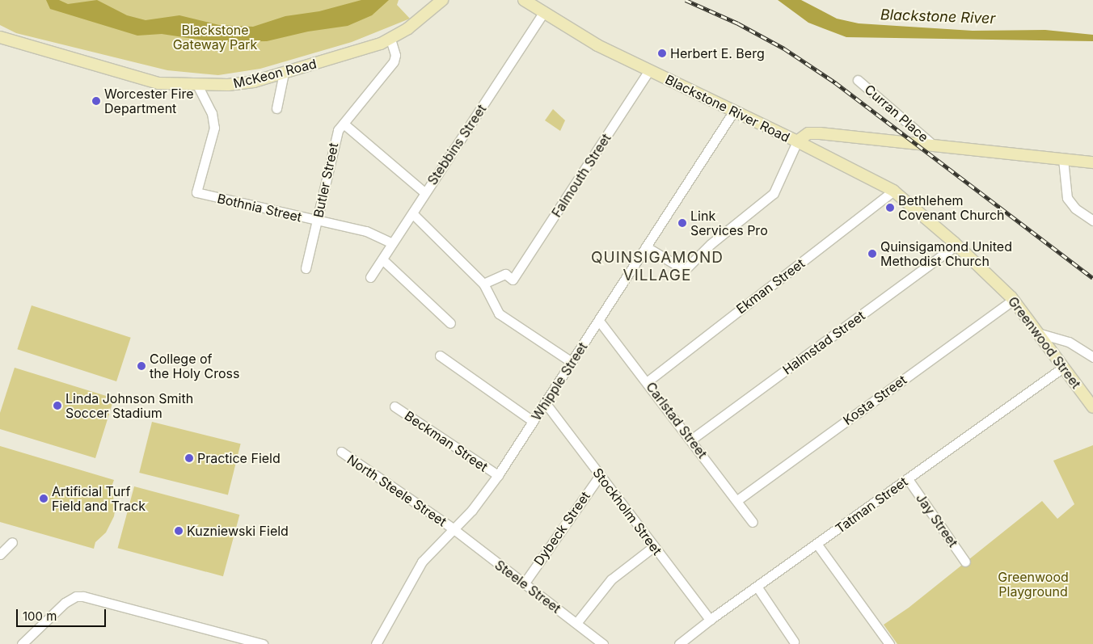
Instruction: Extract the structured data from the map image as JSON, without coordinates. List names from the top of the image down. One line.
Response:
{"streets":{"main road":["McKeon Road","Blackstone River Road","Greenwood Street"],"street":["Curran Place","Stebbins Street","Falmouth Street","Butler Street","Bothnia Street","Ekman Street","Halmstad Street","Whipple Street","Kosta Street","Carlstad Street","Beckman Street","North Steele Street","Tatman Street","Stockholm Street","Jay Street","Dybeck Street","Steele Street"]},"crossings":[["McKeon Road","Butler Street"],["McKeon Road","Bothnia Street"],["Blackstone River Road","Curran Place"],["Blackstone River Road","Stebbins Street"],["Blackstone River Road","Falmouth Street"],["Blackstone River Road","Greenwood Street"],["Blackstone River Road","Whipple Street"],["Stebbins Street","Bothnia Street"],["Butler Street","Bothnia Street"],["Ekman Street","Greenwood Street"],["Ekman Street","Carlstad Street"],["Halmstad Street","Greenwood Street"],["Halmstad Street","Carlstad Street"],["Greenwood Street","Kosta Street"],["Greenwood Street","Tatman Street"],["Whipple Street","Carlstad Street"],["Whipple Street","Beckman Street"],["Whipple Street","North Steele Street"],["Whipple Street","Stockholm Street"],["Whipple Street","Steele Street"],["Kosta Street","Carlstad Street"],["North Steele Street","Steele Street"],["Tatman Street","Stockholm Street"],["Tatman Street","Jay Street"],["Stockholm Street","Dybeck Street"],["Dybeck Street","Steele Street"]],"districts":["QUINSIGAMOND VILLAGE"],"water":["Blackstone River"],"parks":["Blackstone Gateway Park","Greenwood Playground"],"places":["Herbert E. Berg","Worcester Fire Department","Bethlehem Covenant Church","Link Services Pro","Quinsigamond United Methodist Church","College of the Holy Cross","Linda Johnson Smith Soccer Stadium","Practice Field","Artificial Turf Field and Track","Kuzniewski Field"],"scale_bar":"100 m"}
